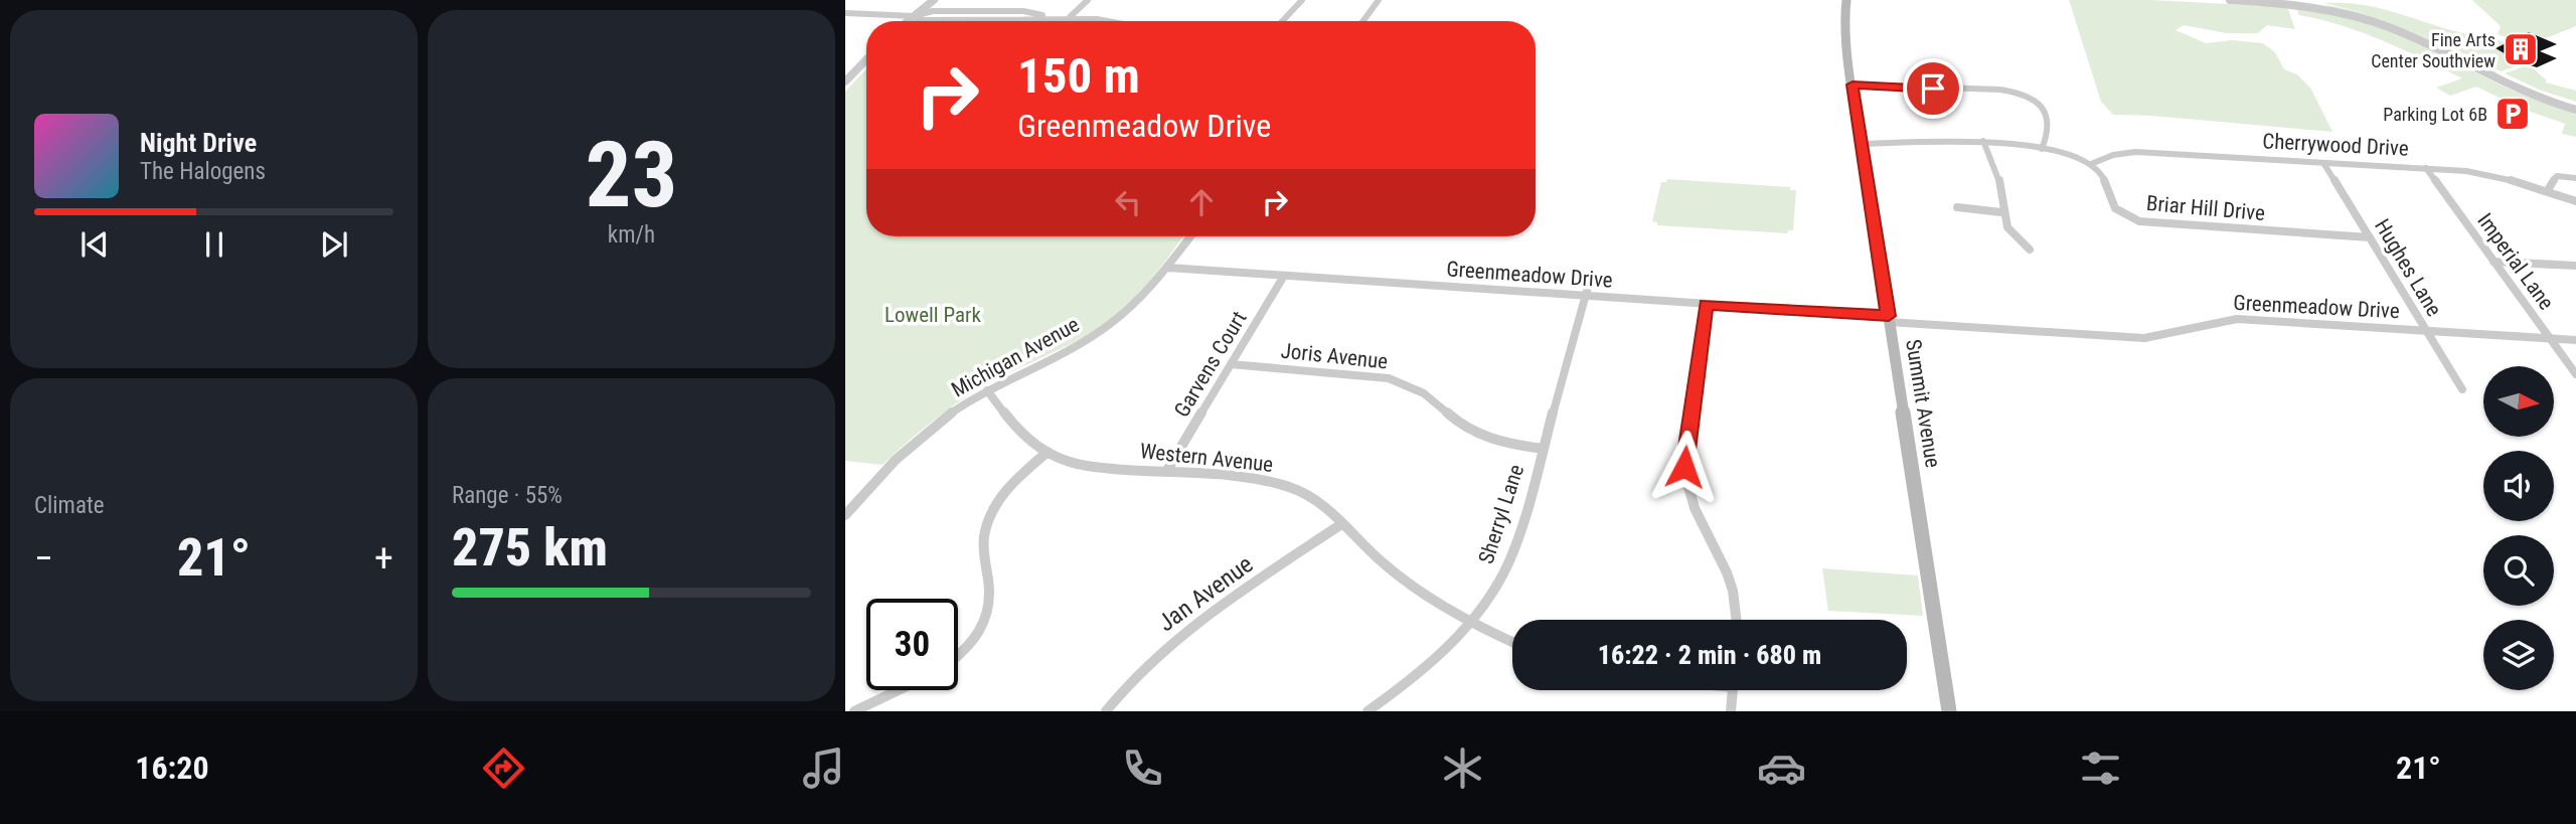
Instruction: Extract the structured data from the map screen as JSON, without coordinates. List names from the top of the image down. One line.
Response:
{"streets":{"main road":["Summit Avenue"],"street":["Cherrywood Drive","Briar Hill Drive","Imperial Lane","Hughes Lane","Greenmeadow Drive","Joris Avenue","Michigan Avenue","Garvens Court","Western Avenue","Sherryl Lane","Jan Avenue"]},"crossings":[["Cherrywood Drive","Briar Hill Drive"],["Cherrywood Drive","Imperial Lane"],["Cherrywood Drive","Hughes Lane"],["Briar Hill Drive","Hughes Lane"],["Imperial Lane","Greenmeadow Drive"],["Hughes Lane","Greenmeadow Drive"],["Greenmeadow Drive","Michigan Avenue"],["Greenmeadow Drive","Garvens Court"],["Greenmeadow Drive","Summit Avenue"],["Greenmeadow Drive","Sherryl Lane"],["Joris Avenue","Garvens Court"],["Joris Avenue","Sherryl Lane"],["Michigan Avenue","Western Avenue"],["Garvens Court","Western Avenue"],["Western Avenue","Sherryl Lane"],["Western Avenue","Jan Avenue"]],"parks":["Lowell Park"],"places":{"building":["Fine Arts Center Southview"],"parking":["Parking Lot 6B"]},"north":"right","page":{"tile":[["23","km/h"],"Climate",["Range · 55%","275 km"]],"turn":["150 m","Greenmeadow Drive"],"song":["Night Drive","The Halogens"],"heat":["−","21°","+"],"limit":"30","trip":"16:22 · 2 min · 680 m","tabs":["16:20","21°"]}}
